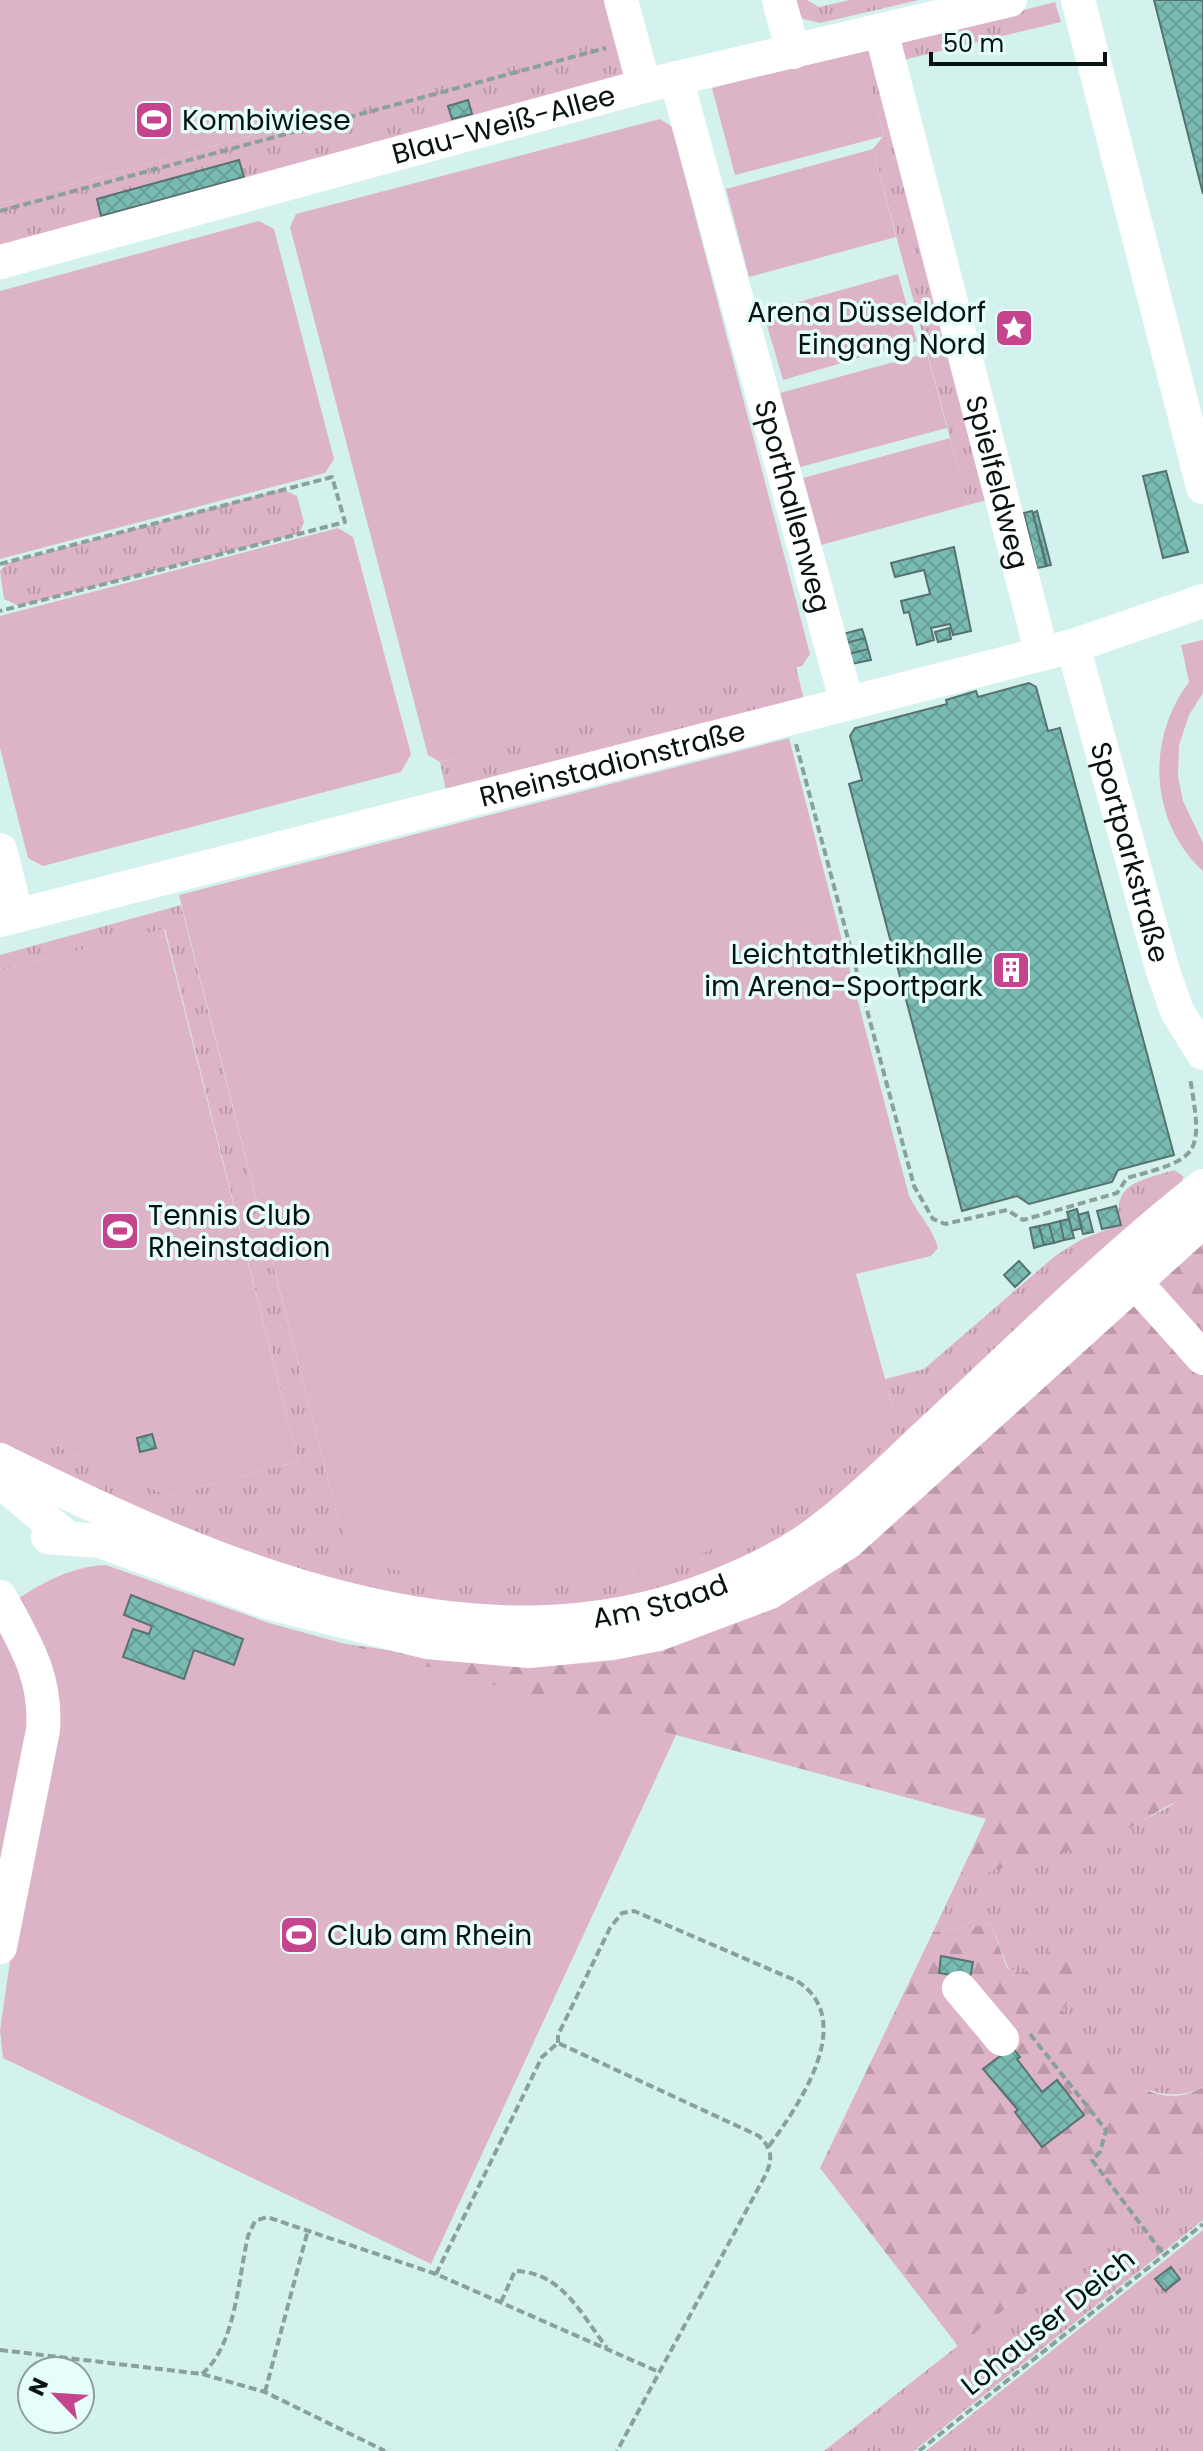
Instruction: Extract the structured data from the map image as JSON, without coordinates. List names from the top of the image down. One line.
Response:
{"streets":{"street":["Blau-Weiß-Allee","Spielfeldweg","Sporthallenweg","Rheinstadionstraße","Sportparkstraße","Am Staad"],"path":["Lohauser Deich"]},"crossings":[["Blau-Weiß-Allee","Spielfeldweg"],["Blau-Weiß-Allee","Sporthallenweg"],["Spielfeldweg","Rheinstadionstraße"],["Spielfeldweg","Sportparkstraße"],["Sporthallenweg","Rheinstadionstraße"],["Rheinstadionstraße","Sportparkstraße"]],"places":{"sports":["Kombiwiese","Tennis Club Rheinstadion","Club am Rhein"],"place":["Arena Düsseldorf Eingang Nord"],"building":["Leichtathletikhalle im Arena-Sportpark"]},"scale_bar":"50 m","north":"top left"}
